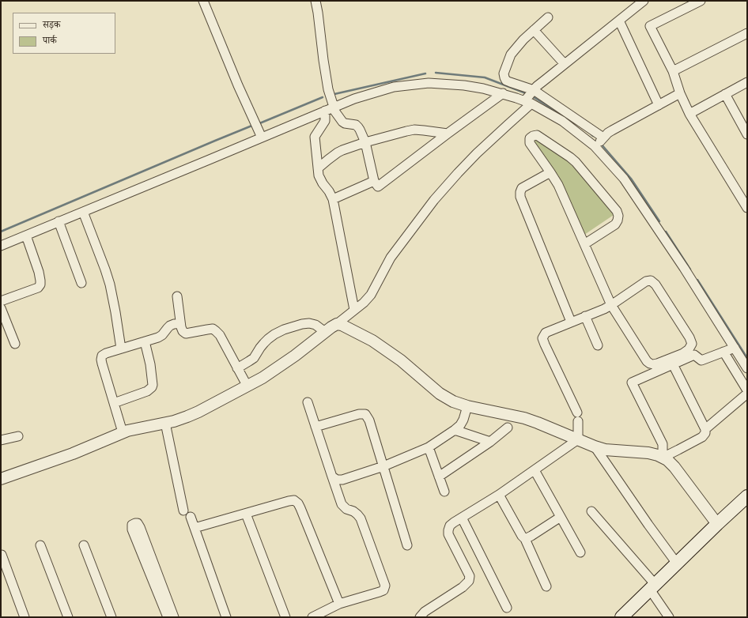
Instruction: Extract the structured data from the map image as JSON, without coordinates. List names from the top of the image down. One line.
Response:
{"legend":["सड़क","पार्क"]}
